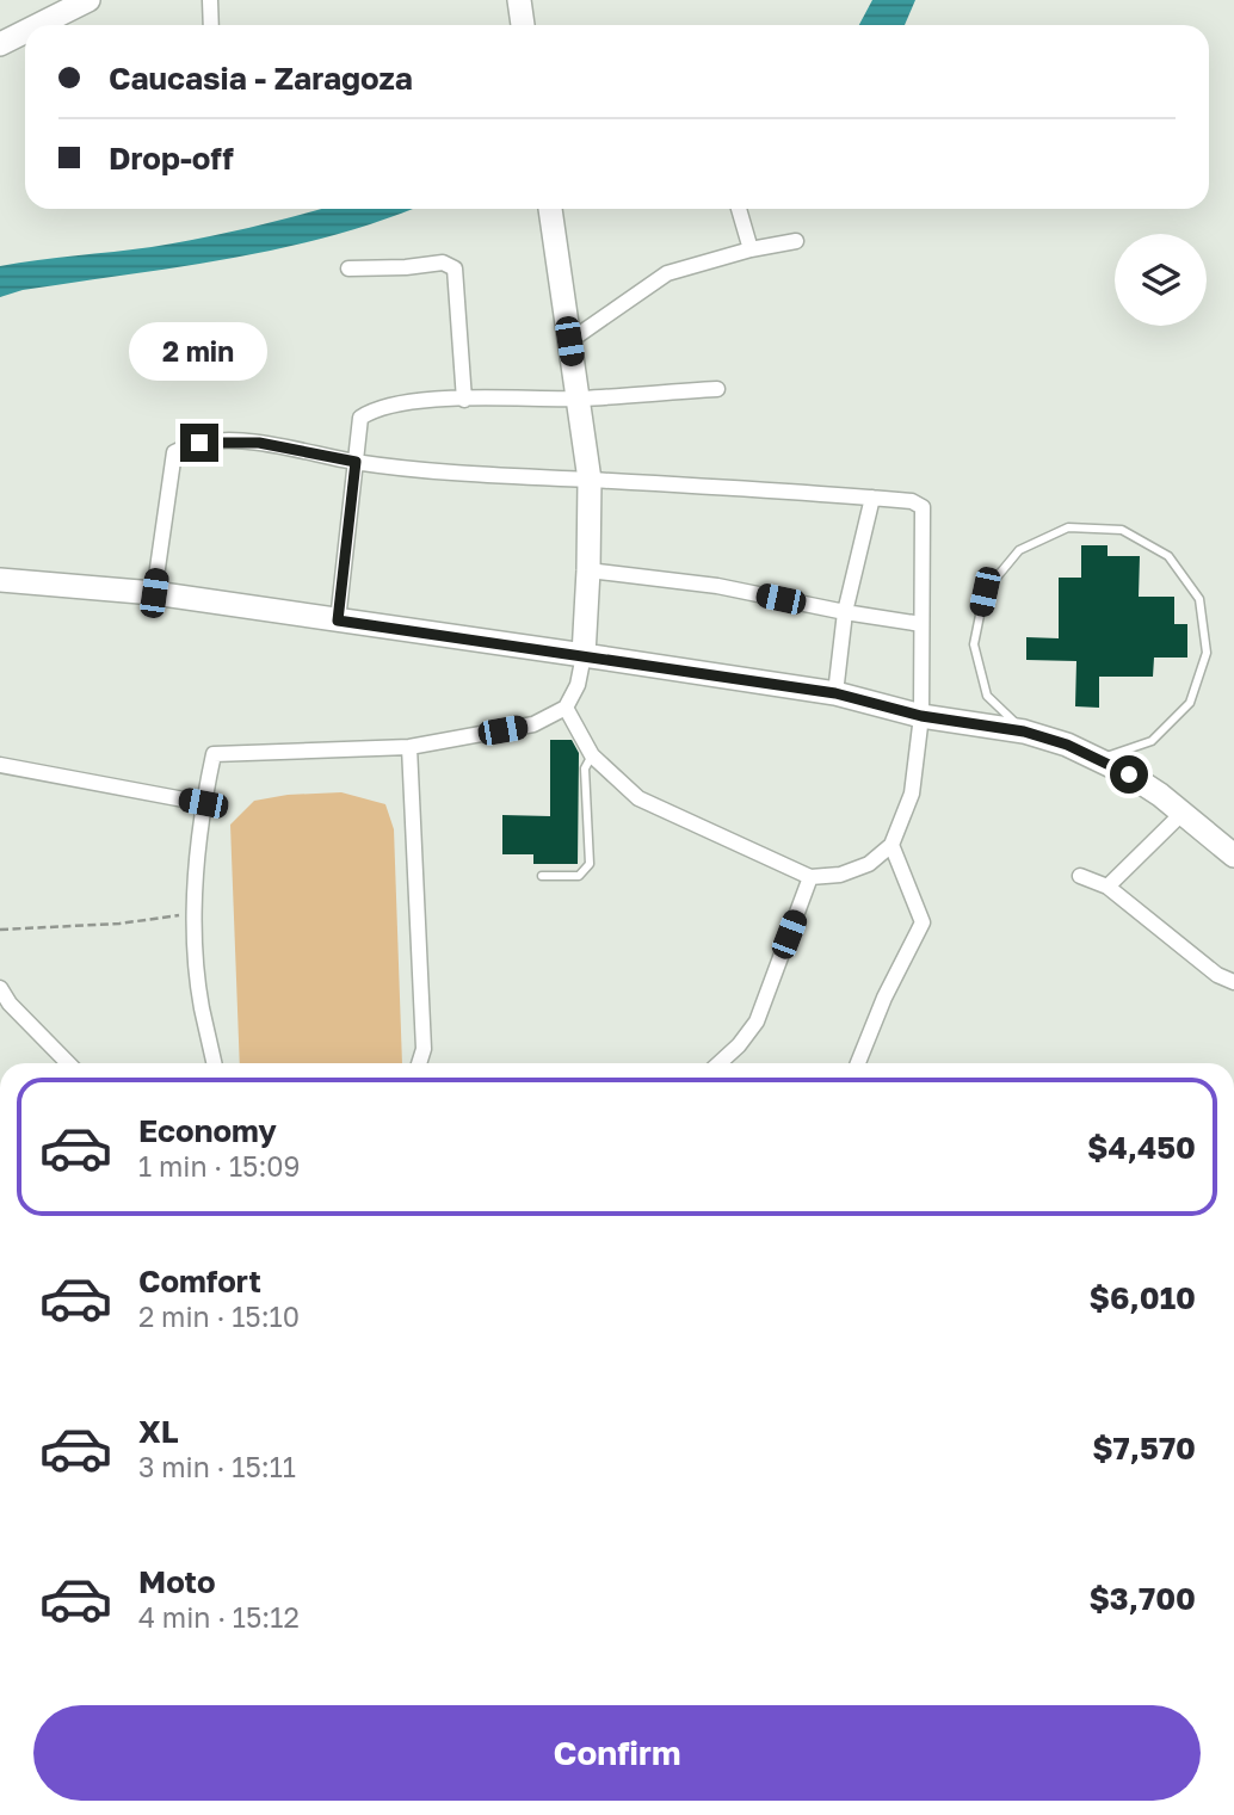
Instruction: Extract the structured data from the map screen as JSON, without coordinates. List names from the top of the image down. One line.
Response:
{"page":{"banner":["Caucasia - Zaragoza","Drop-off"],"bubble":"2 min","list":[{"name":"Economy","note":"1 min · 15:09","value":"$4,450"},{"name":"Comfort","note":"2 min · 15:10","value":"$6,010"},{"name":"XL","note":"3 min · 15:11","value":"$7,570"},{"name":"Moto","note":"4 min · 15:12","value":"$3,700"}],"buttons":"Confirm"}}
